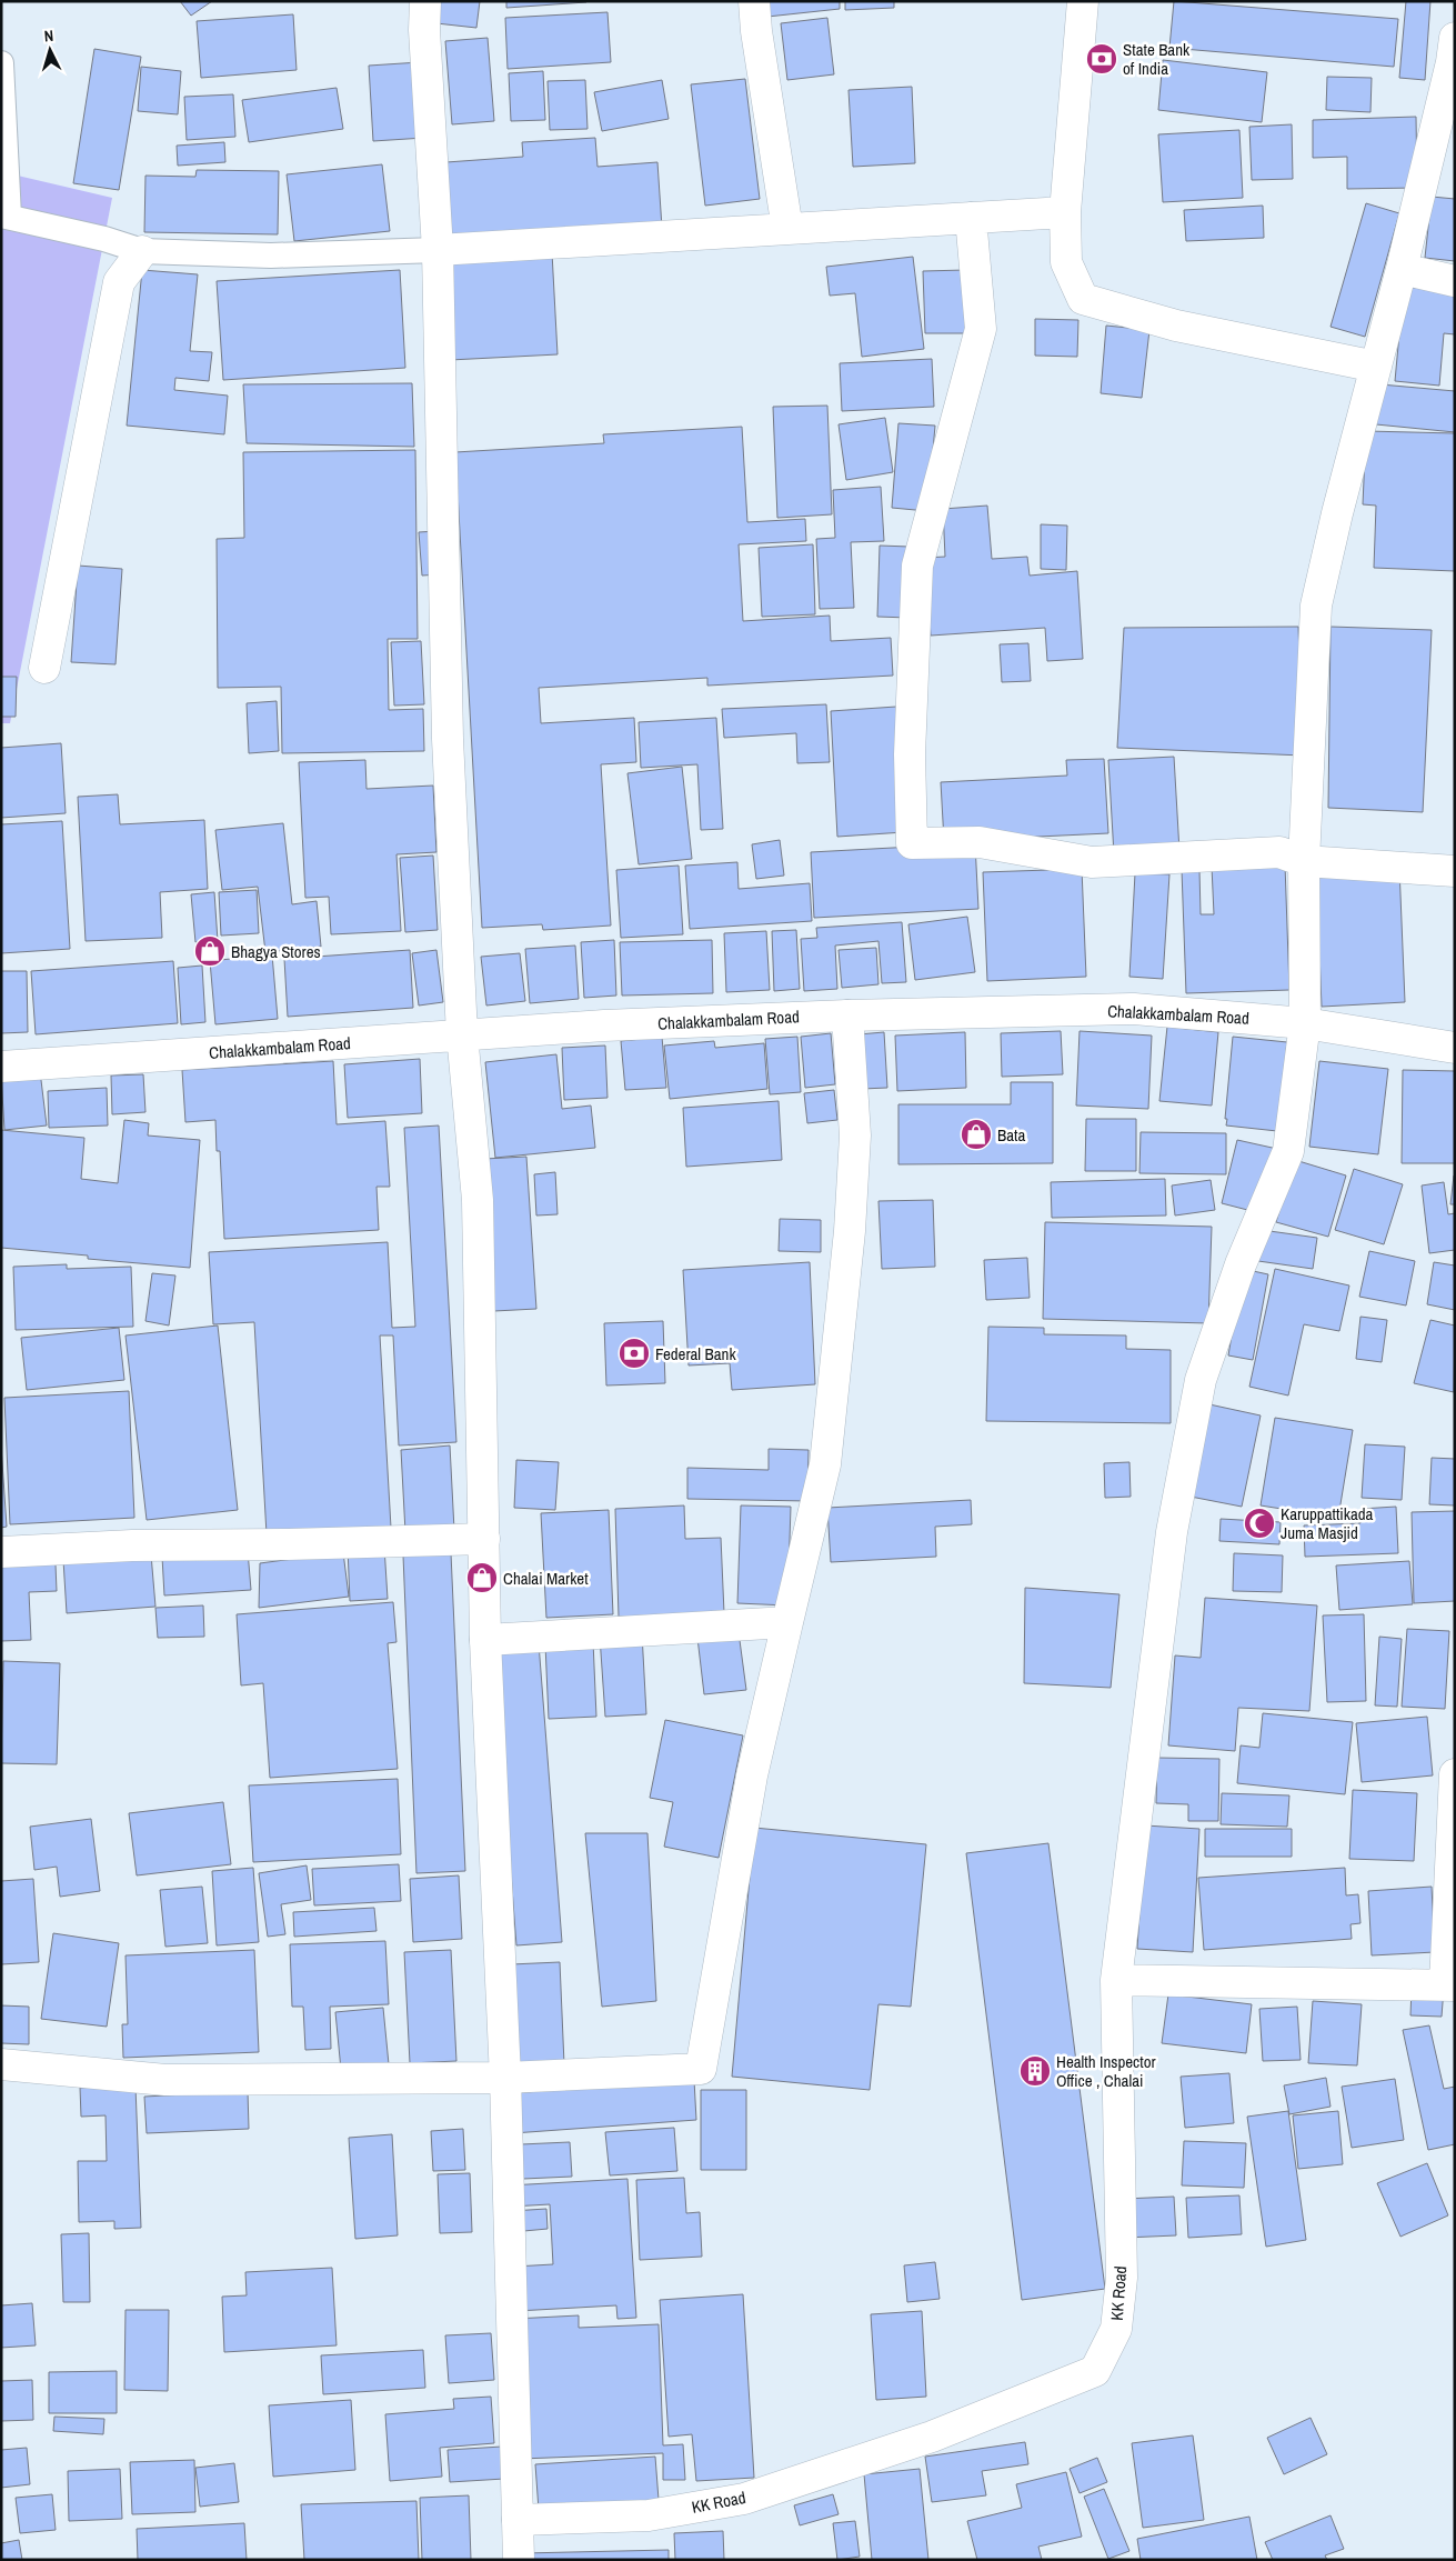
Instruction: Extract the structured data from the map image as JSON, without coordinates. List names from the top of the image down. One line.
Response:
{"streets":{"street":["Chalakkambalam Road","KK Road"]},"crossings":[["Chalakkambalam Road","KK Road"]],"places":{"bank":["State Bank of India","Federal Bank"],"shop":["Bhagya Stores","Bata","Chalai Market"],"mosque":["Karuppattikada Juma Masjid"],"building":["Health Inspector Office , Chalai"]},"north":"top"}
